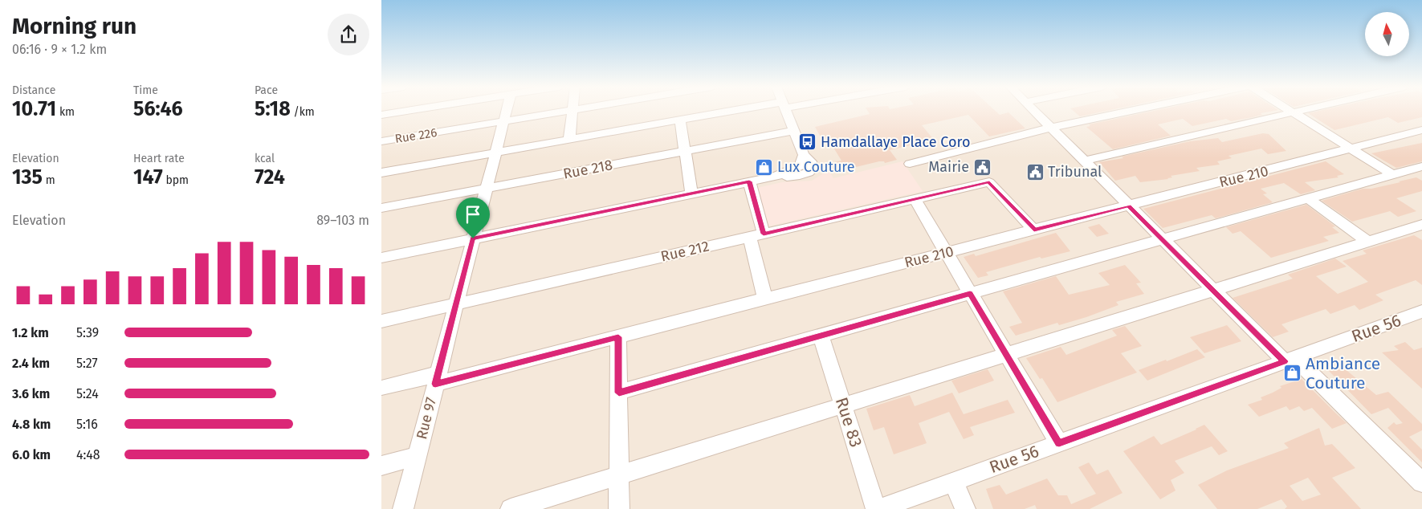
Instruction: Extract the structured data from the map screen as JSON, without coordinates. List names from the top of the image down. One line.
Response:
{"streets":{"street":["Rue 226","Rue 218","Rue 210","Rue 212","Rue 56","Rue 97","Rue 83"]},"crossings":[["Rue 226","Rue 97"],["Rue 218","Rue 97"],["Rue 210","Rue 212"],["Rue 210","Rue 97"],["Rue 212","Rue 97"],["Rue 56","Rue 83"]],"places":{"bus stop":["Hamdallaye Place Coro"],"shop":["Lux Couture","Ambiance Couture"],"public building":["Mairie","Tribunal"]},"north":"top","page":{"heading":["Morning run","06:16 · 9 × 1.2 km"],"stats":[["Distance","10.71 km"],["Time","56:46"],["Pace","5:18 /km"],["Elevation","135 m"],["Heart rate","147 bpm"],["kcal","724"]],"chart":["Elevation","89–103 m"],"list":[{"name":"1.2 km","note":"5:39"},{"name":"2.4 km","note":"5:27"},{"name":"3.6 km","note":"5:24"},{"name":"4.8 km","note":"5:16"},{"name":"6.0 km","note":"4:48"}]}}
